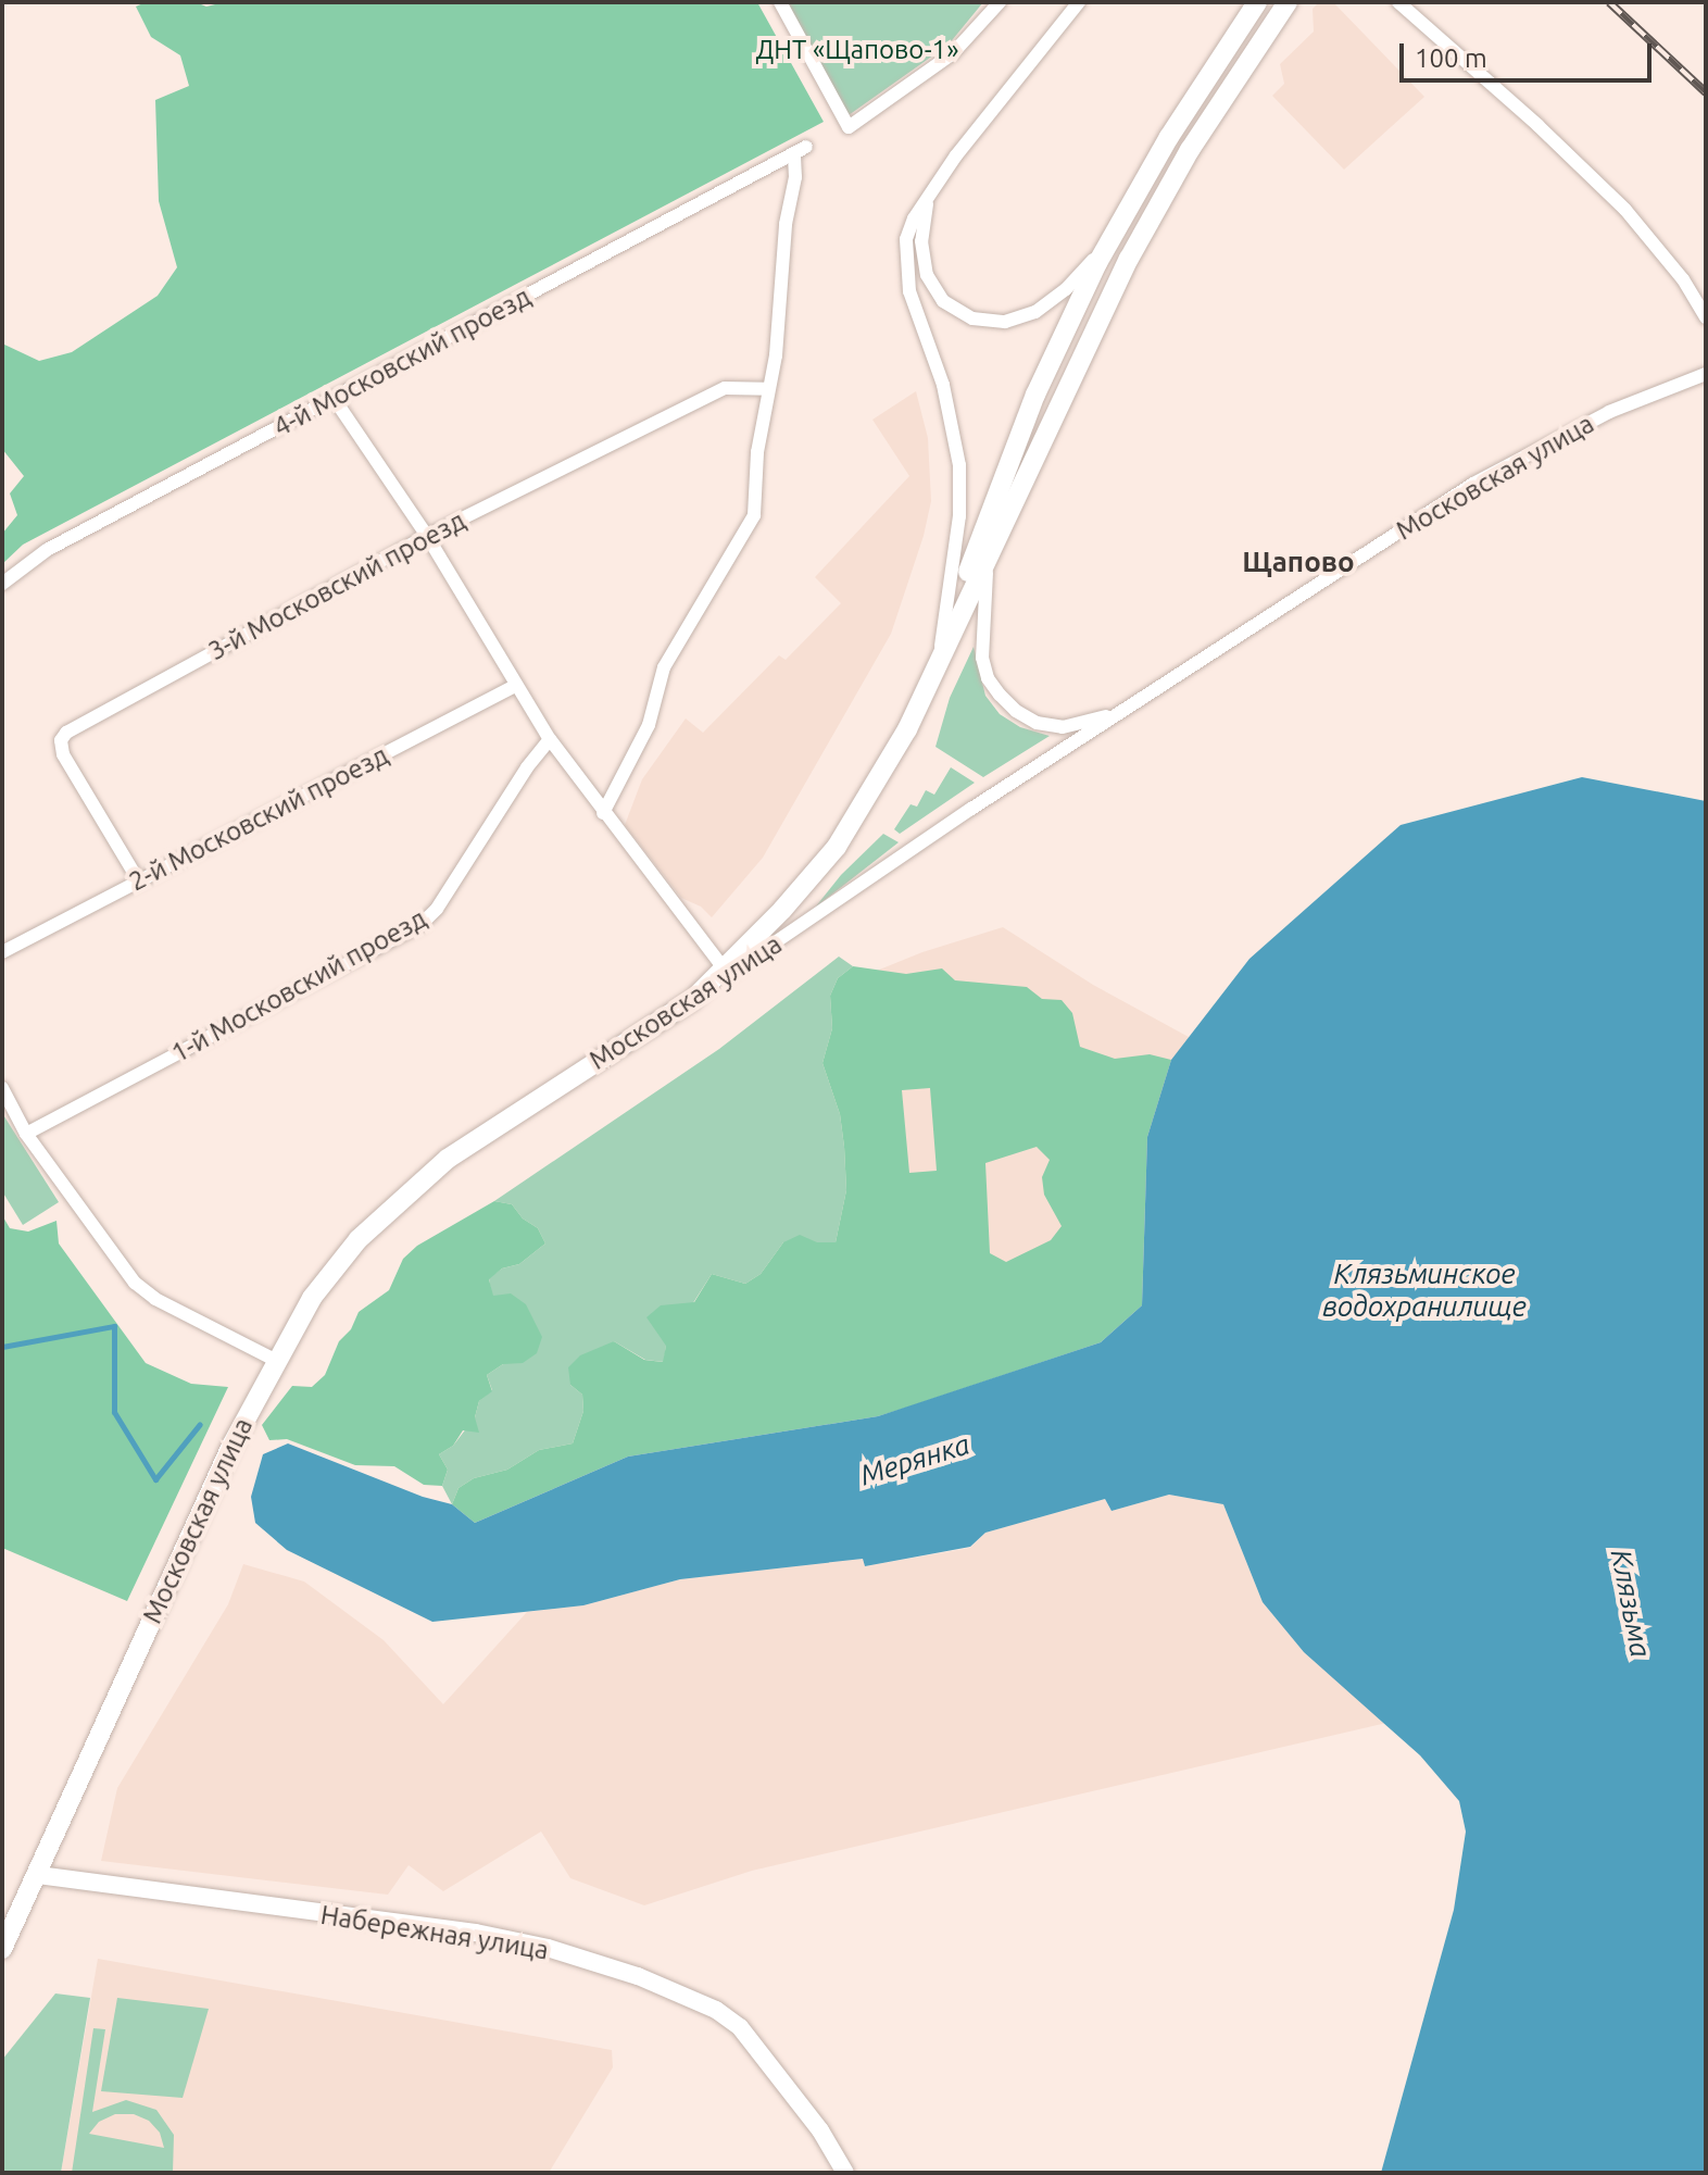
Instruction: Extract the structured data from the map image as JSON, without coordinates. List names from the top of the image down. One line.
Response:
{"streets":{"main road":["Московская улица"],"street":["4-й Московский проезд","3-й Московский проезд","2-й Московский проезд","1-й Московский проезд","Набережная улица"]},"crossings":[["4-й Московский проезд","3-й Московский проезд"],["Московская улица","Набережная улица"],["3-й Московский проезд","2-й Московский проезд"]],"districts":["Щапово"],"water":["Клязьминское водохранилище","Мерянка","Клязьма"],"parks":["ДНТ «Щапово-1»"],"scale_bar":"100 m"}
